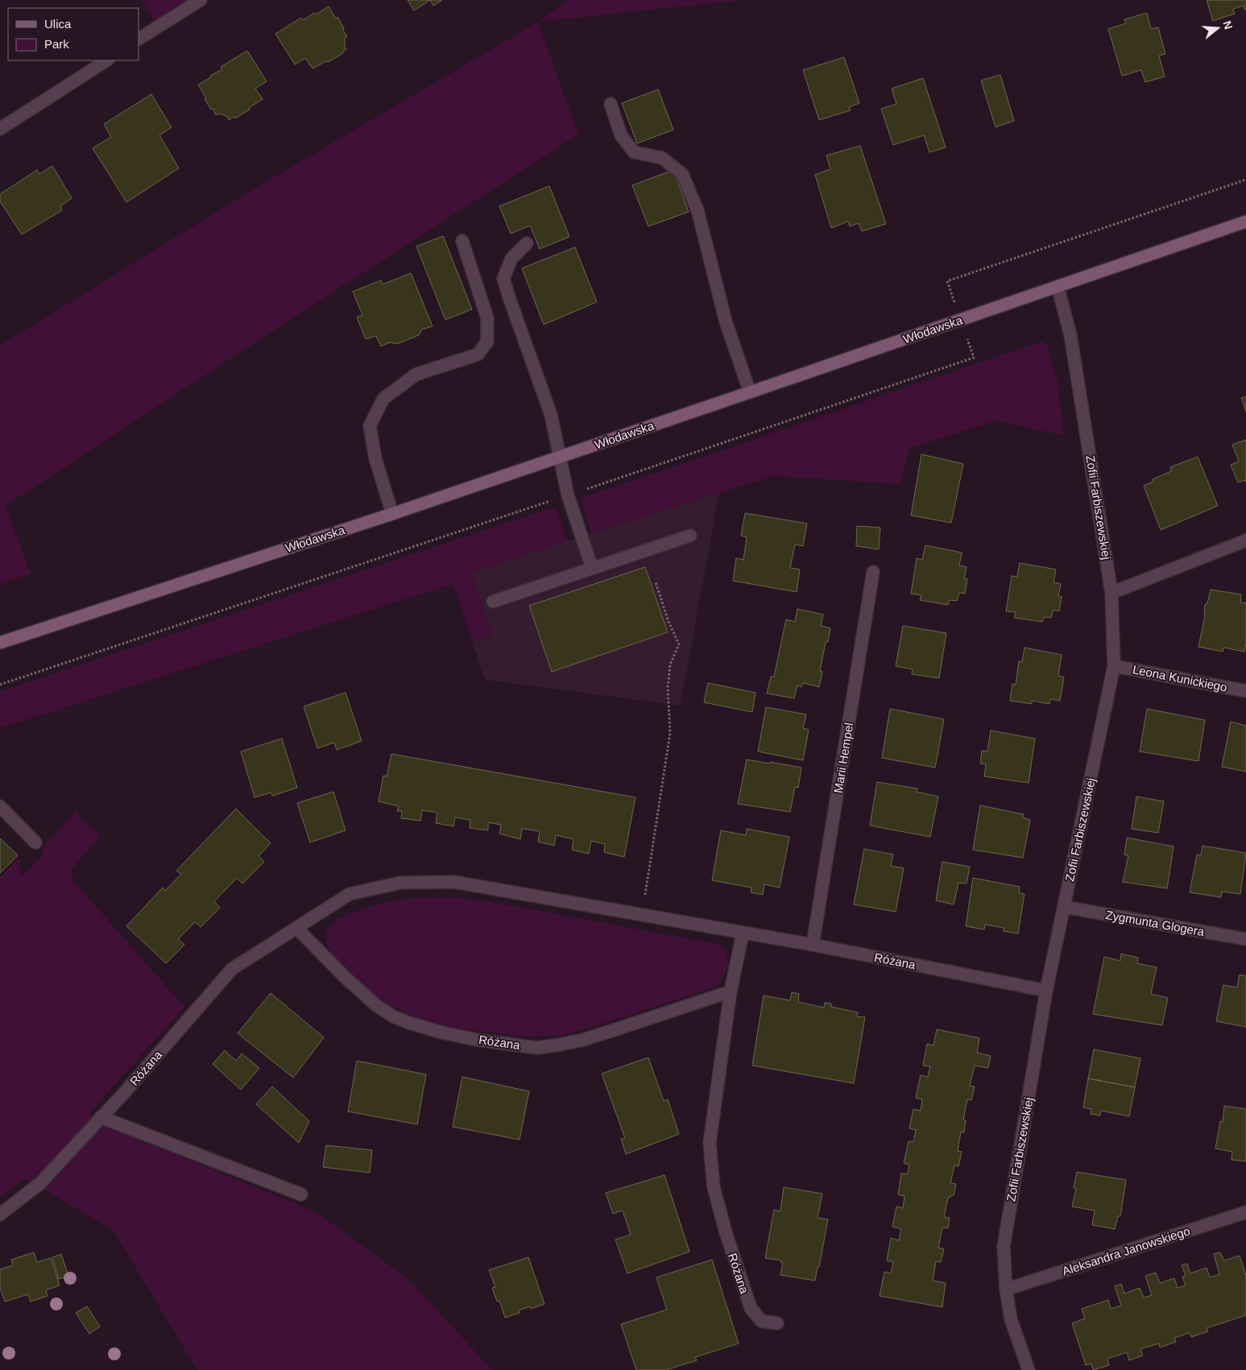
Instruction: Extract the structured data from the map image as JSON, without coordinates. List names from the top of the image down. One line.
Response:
{"streets":{"main road":["Włodawska"],"street":["Zofii Farbiszewskiej","Leona Kunickiego","Marii Hempel","Zygmunta Glogera","Różana","Aleksandra Janowskiego"]},"crossings":[["Włodawska","Zofii Farbiszewskiej"],["Zofii Farbiszewskiej","Leona Kunickiego"],["Zofii Farbiszewskiej","Zygmunta Glogera"],["Zofii Farbiszewskiej","Różana"],["Zofii Farbiszewskiej","Aleksandra Janowskiego"],["Marii Hempel","Różana"]],"legend":["Ulica","Park"],"north":"right"}
